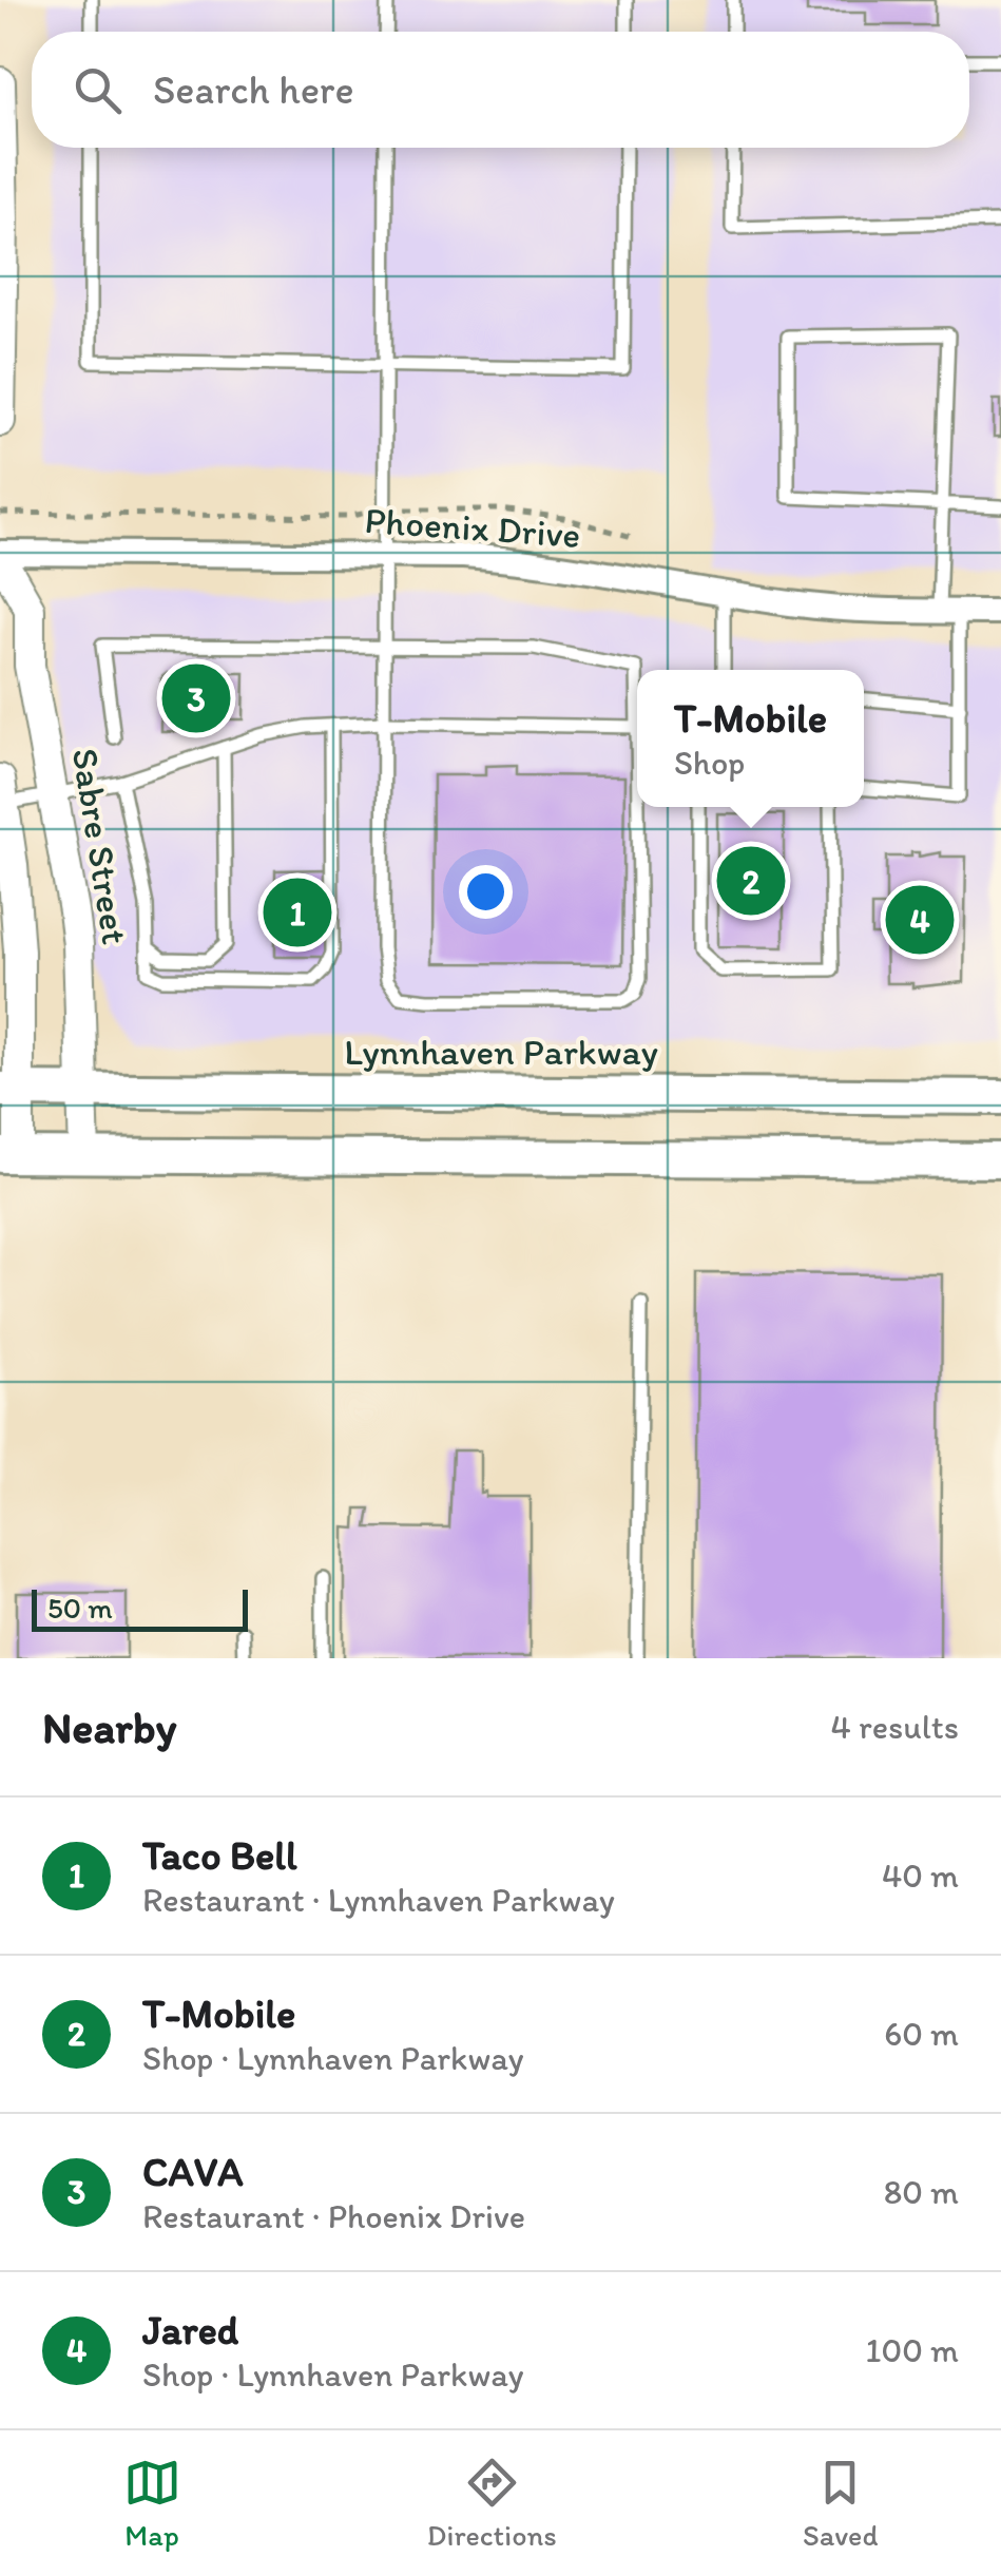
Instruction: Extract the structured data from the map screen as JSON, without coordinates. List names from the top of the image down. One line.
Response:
{"streets":{"main road":["Lynnhaven Parkway"],"street":["Phoenix Drive","Sabre Street"]},"crossings":[["Phoenix Drive","Sabre Street"],["Sabre Street","Lynnhaven Parkway"]],"scale_bar":"50 m","page":{"search":"Search here","pins":["3","2","1","4"],"popup":["T-Mobile","Shop"],"scale":"50 m","heading":["Nearby","4 results"],"list":[{"mark":"1","name":"Taco Bell","note":"Restaurant · Lynnhaven Parkway","value":"40 m"},{"mark":"2","name":"T-Mobile","note":"Shop · Lynnhaven Parkway","value":"60 m"},{"mark":"3","name":"CAVA","note":"Restaurant · Phoenix Drive","value":"80 m"},{"mark":"4","name":"Jared","note":"Shop · Lynnhaven Parkway","value":"100 m"}],"nav":["Map","Directions","Saved"]}}
